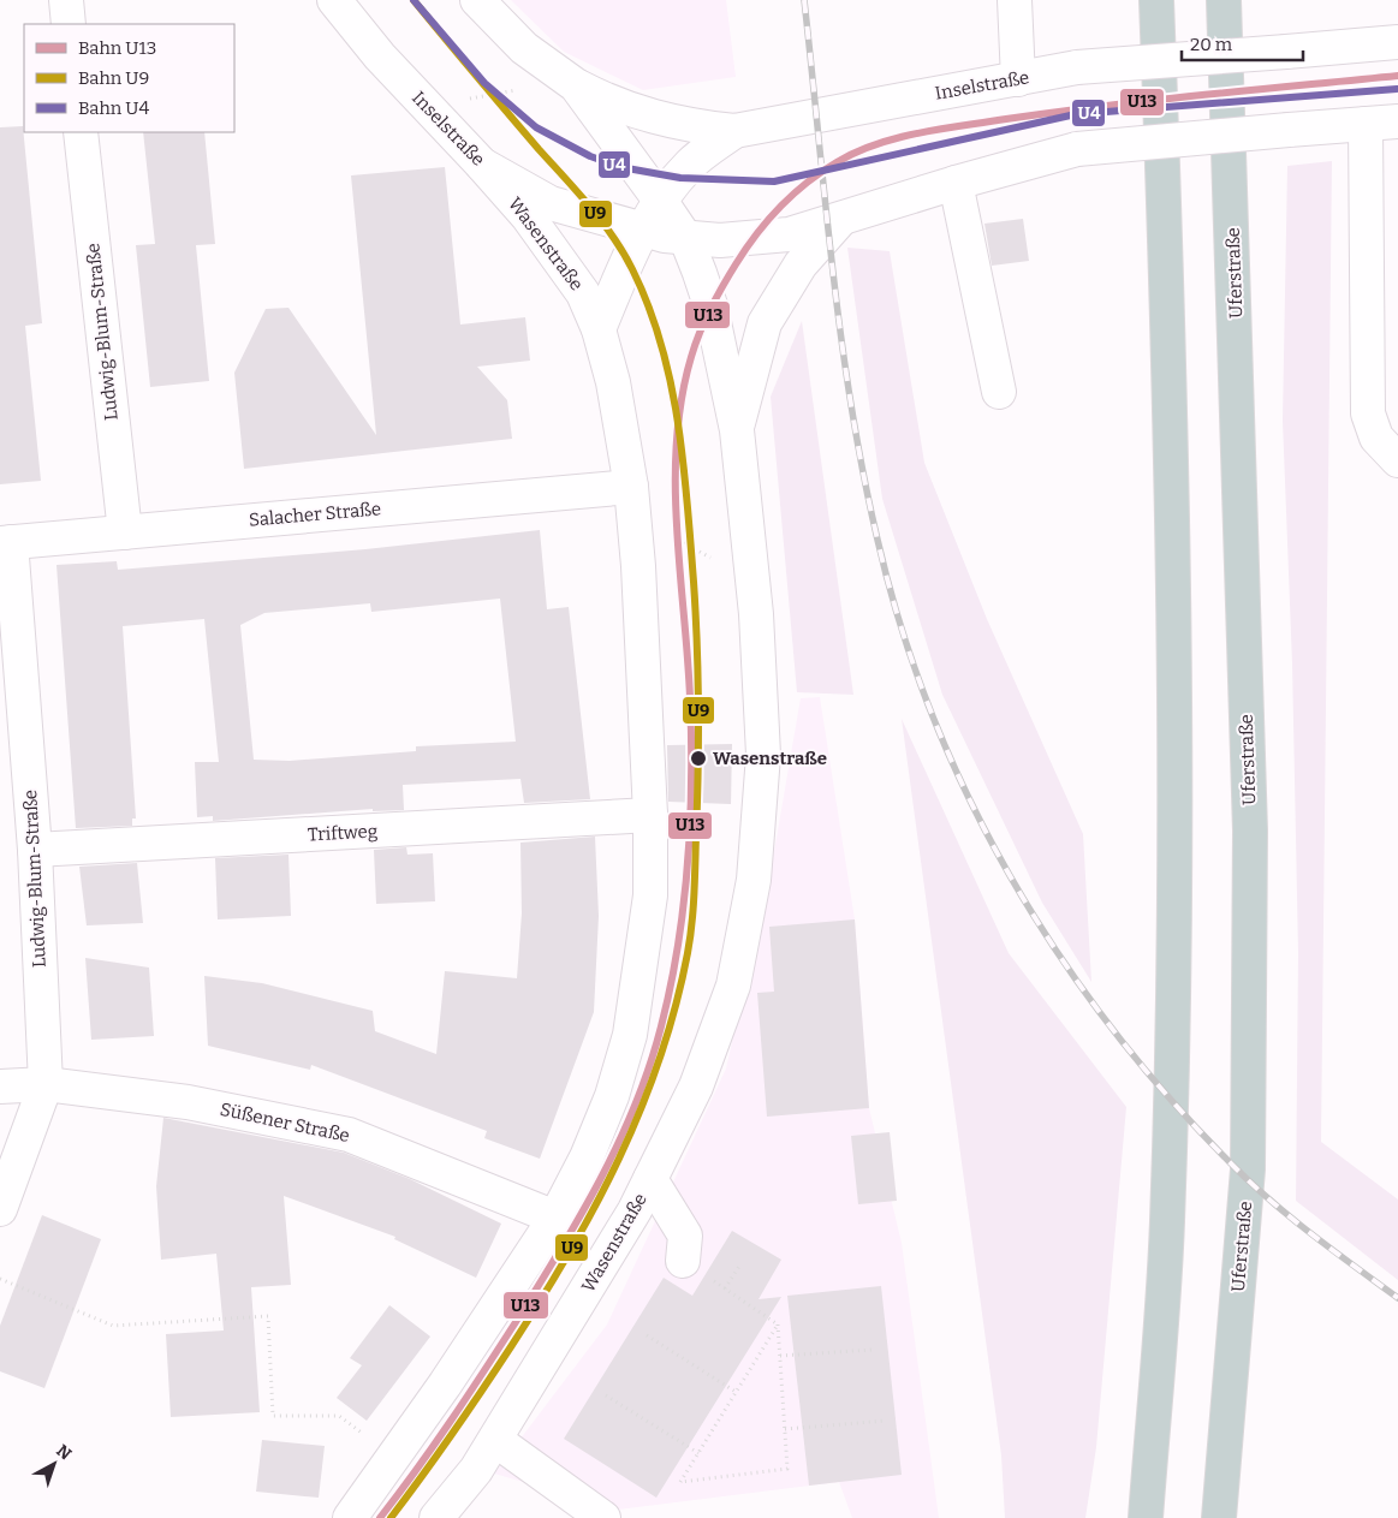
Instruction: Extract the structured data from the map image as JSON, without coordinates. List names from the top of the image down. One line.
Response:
{"streets":{"highway":["Uferstraße"],"street":["Inselstraße","Wasenstraße","Ludwig-Blum-Straße","Salacher Straße","Triftweg","Süßener Straße"]},"crossings":[["Inselstraße","Wasenstraße"],["Wasenstraße","Salacher Straße"],["Wasenstraße","Triftweg"],["Wasenstraße","Süßener Straße"],["Ludwig-Blum-Straße","Salacher Straße"],["Ludwig-Blum-Straße","Triftweg"],["Ludwig-Blum-Straße","Süßener Straße"]],"places":["Wasenstraße"],"lines":["rail line U9","rail line U4","rail line U13"],"legend":["Bahn U13","Bahn U9","Bahn U4"],"scale_bar":"20 m","north":"top right"}
